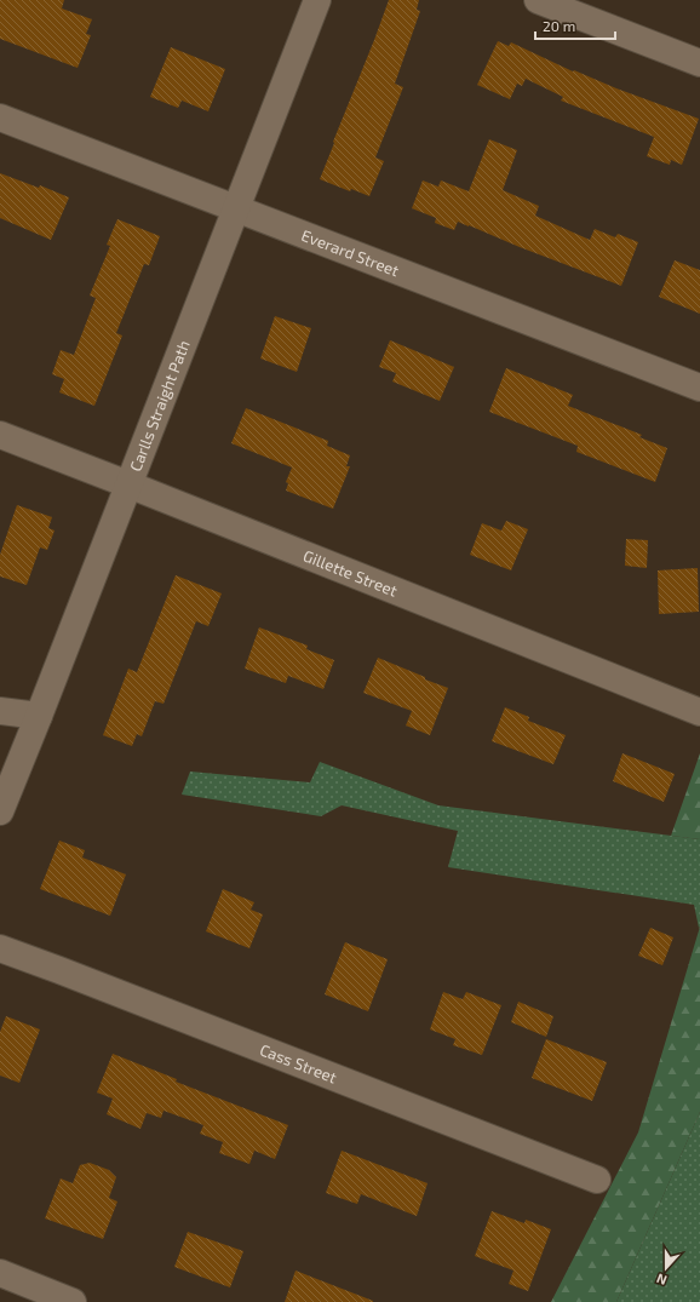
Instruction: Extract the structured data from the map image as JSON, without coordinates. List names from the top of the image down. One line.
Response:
{"streets":{"street":["Everard Street","Carlls Straight Path","Gillette Street","Cass Street"]},"crossings":[["Everard Street","Carlls Straight Path"],["Carlls Straight Path","Gillette Street"]],"scale_bar":"20 m","north":"bottom"}
